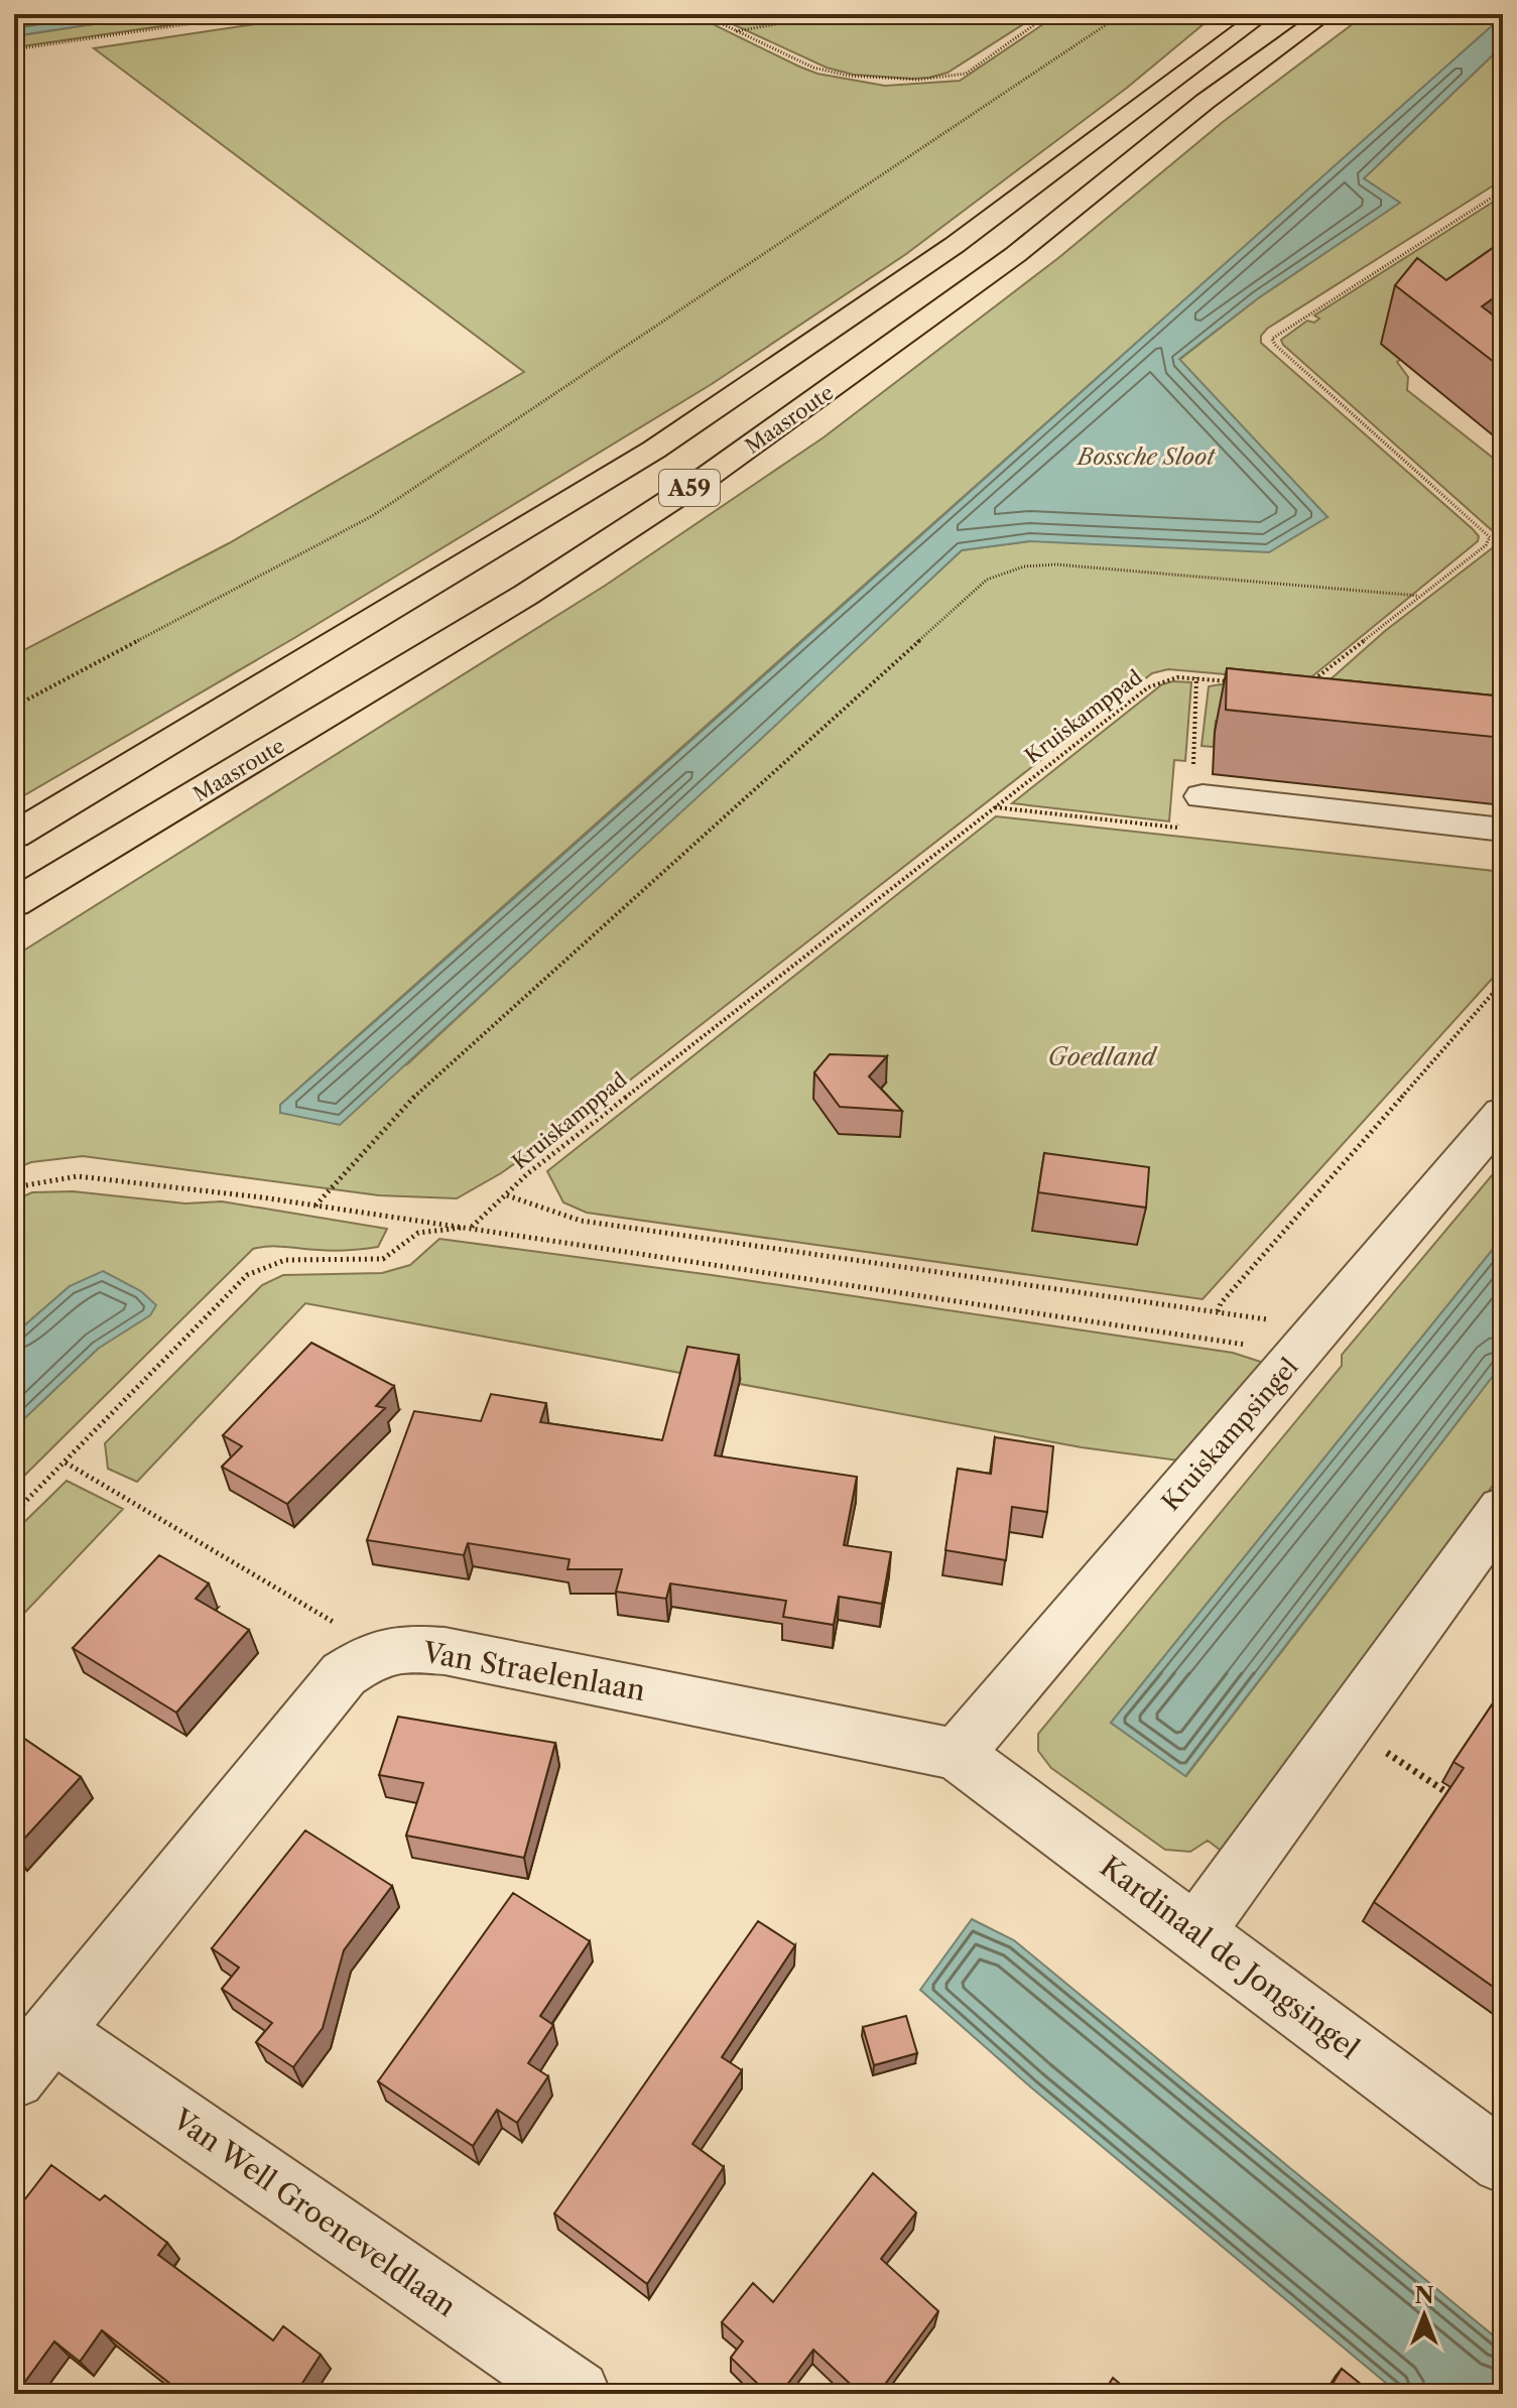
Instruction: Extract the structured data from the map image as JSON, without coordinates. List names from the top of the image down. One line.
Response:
{"streets":{"highway":["Maasroute","A59"],"street":["Kruiskampsingel","Van Straelenlaan","Kardinaal de Jongsingel","Van Well Groeneveldlaan"],"path":["Kruiskamppad"]},"crossings":[["Kruiskampsingel","Van Straelenlaan"],["Kruiskampsingel","Kardinaal de Jongsingel"],["Van Straelenlaan","Kardinaal de Jongsingel"],["Van Straelenlaan","Van Well Groeneveldlaan"]],"water":["Bossche Sloot"],"parks":["Goedland"],"north":"top"}
